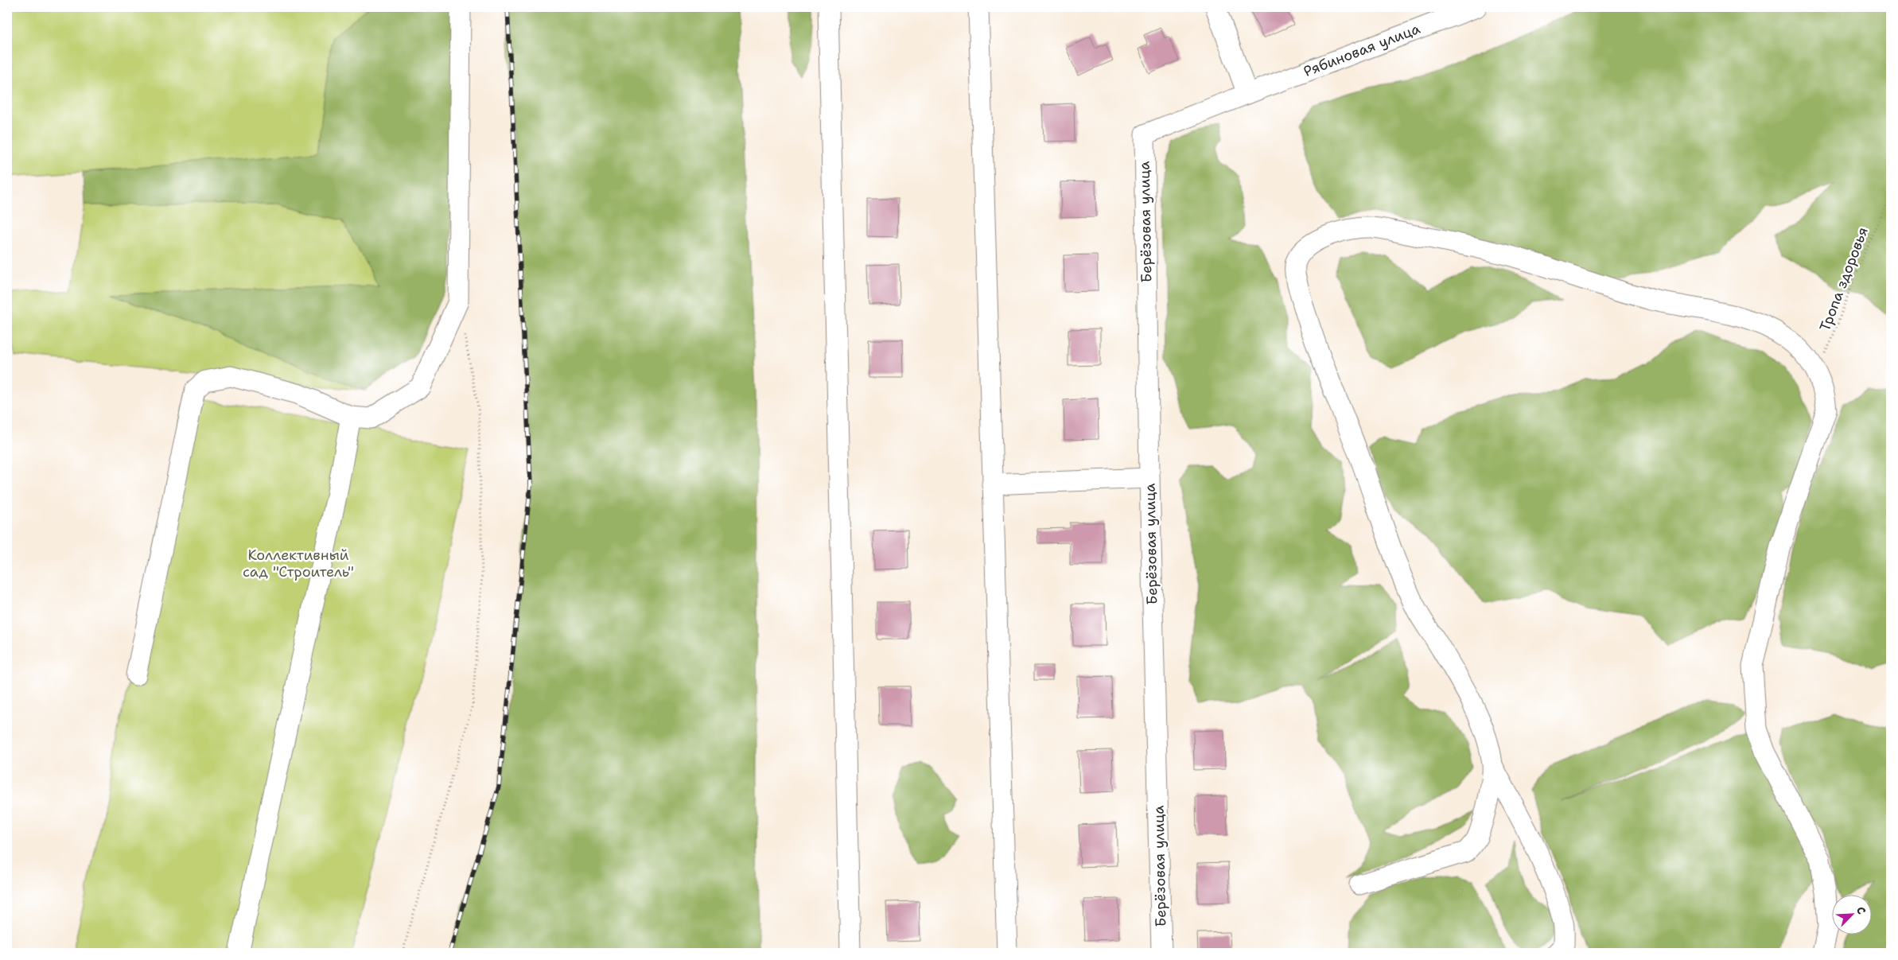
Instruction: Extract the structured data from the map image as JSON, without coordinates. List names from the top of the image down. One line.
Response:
{"streets":{"street":["Рябиновая улица","Берёзовая улица"],"path":["Тропа здоровья"]},"crossings":[["Рябиновая улица","Берёзовая улица"]],"parks":["Коллективный сад \"Строитель\""],"north":"top right"}
